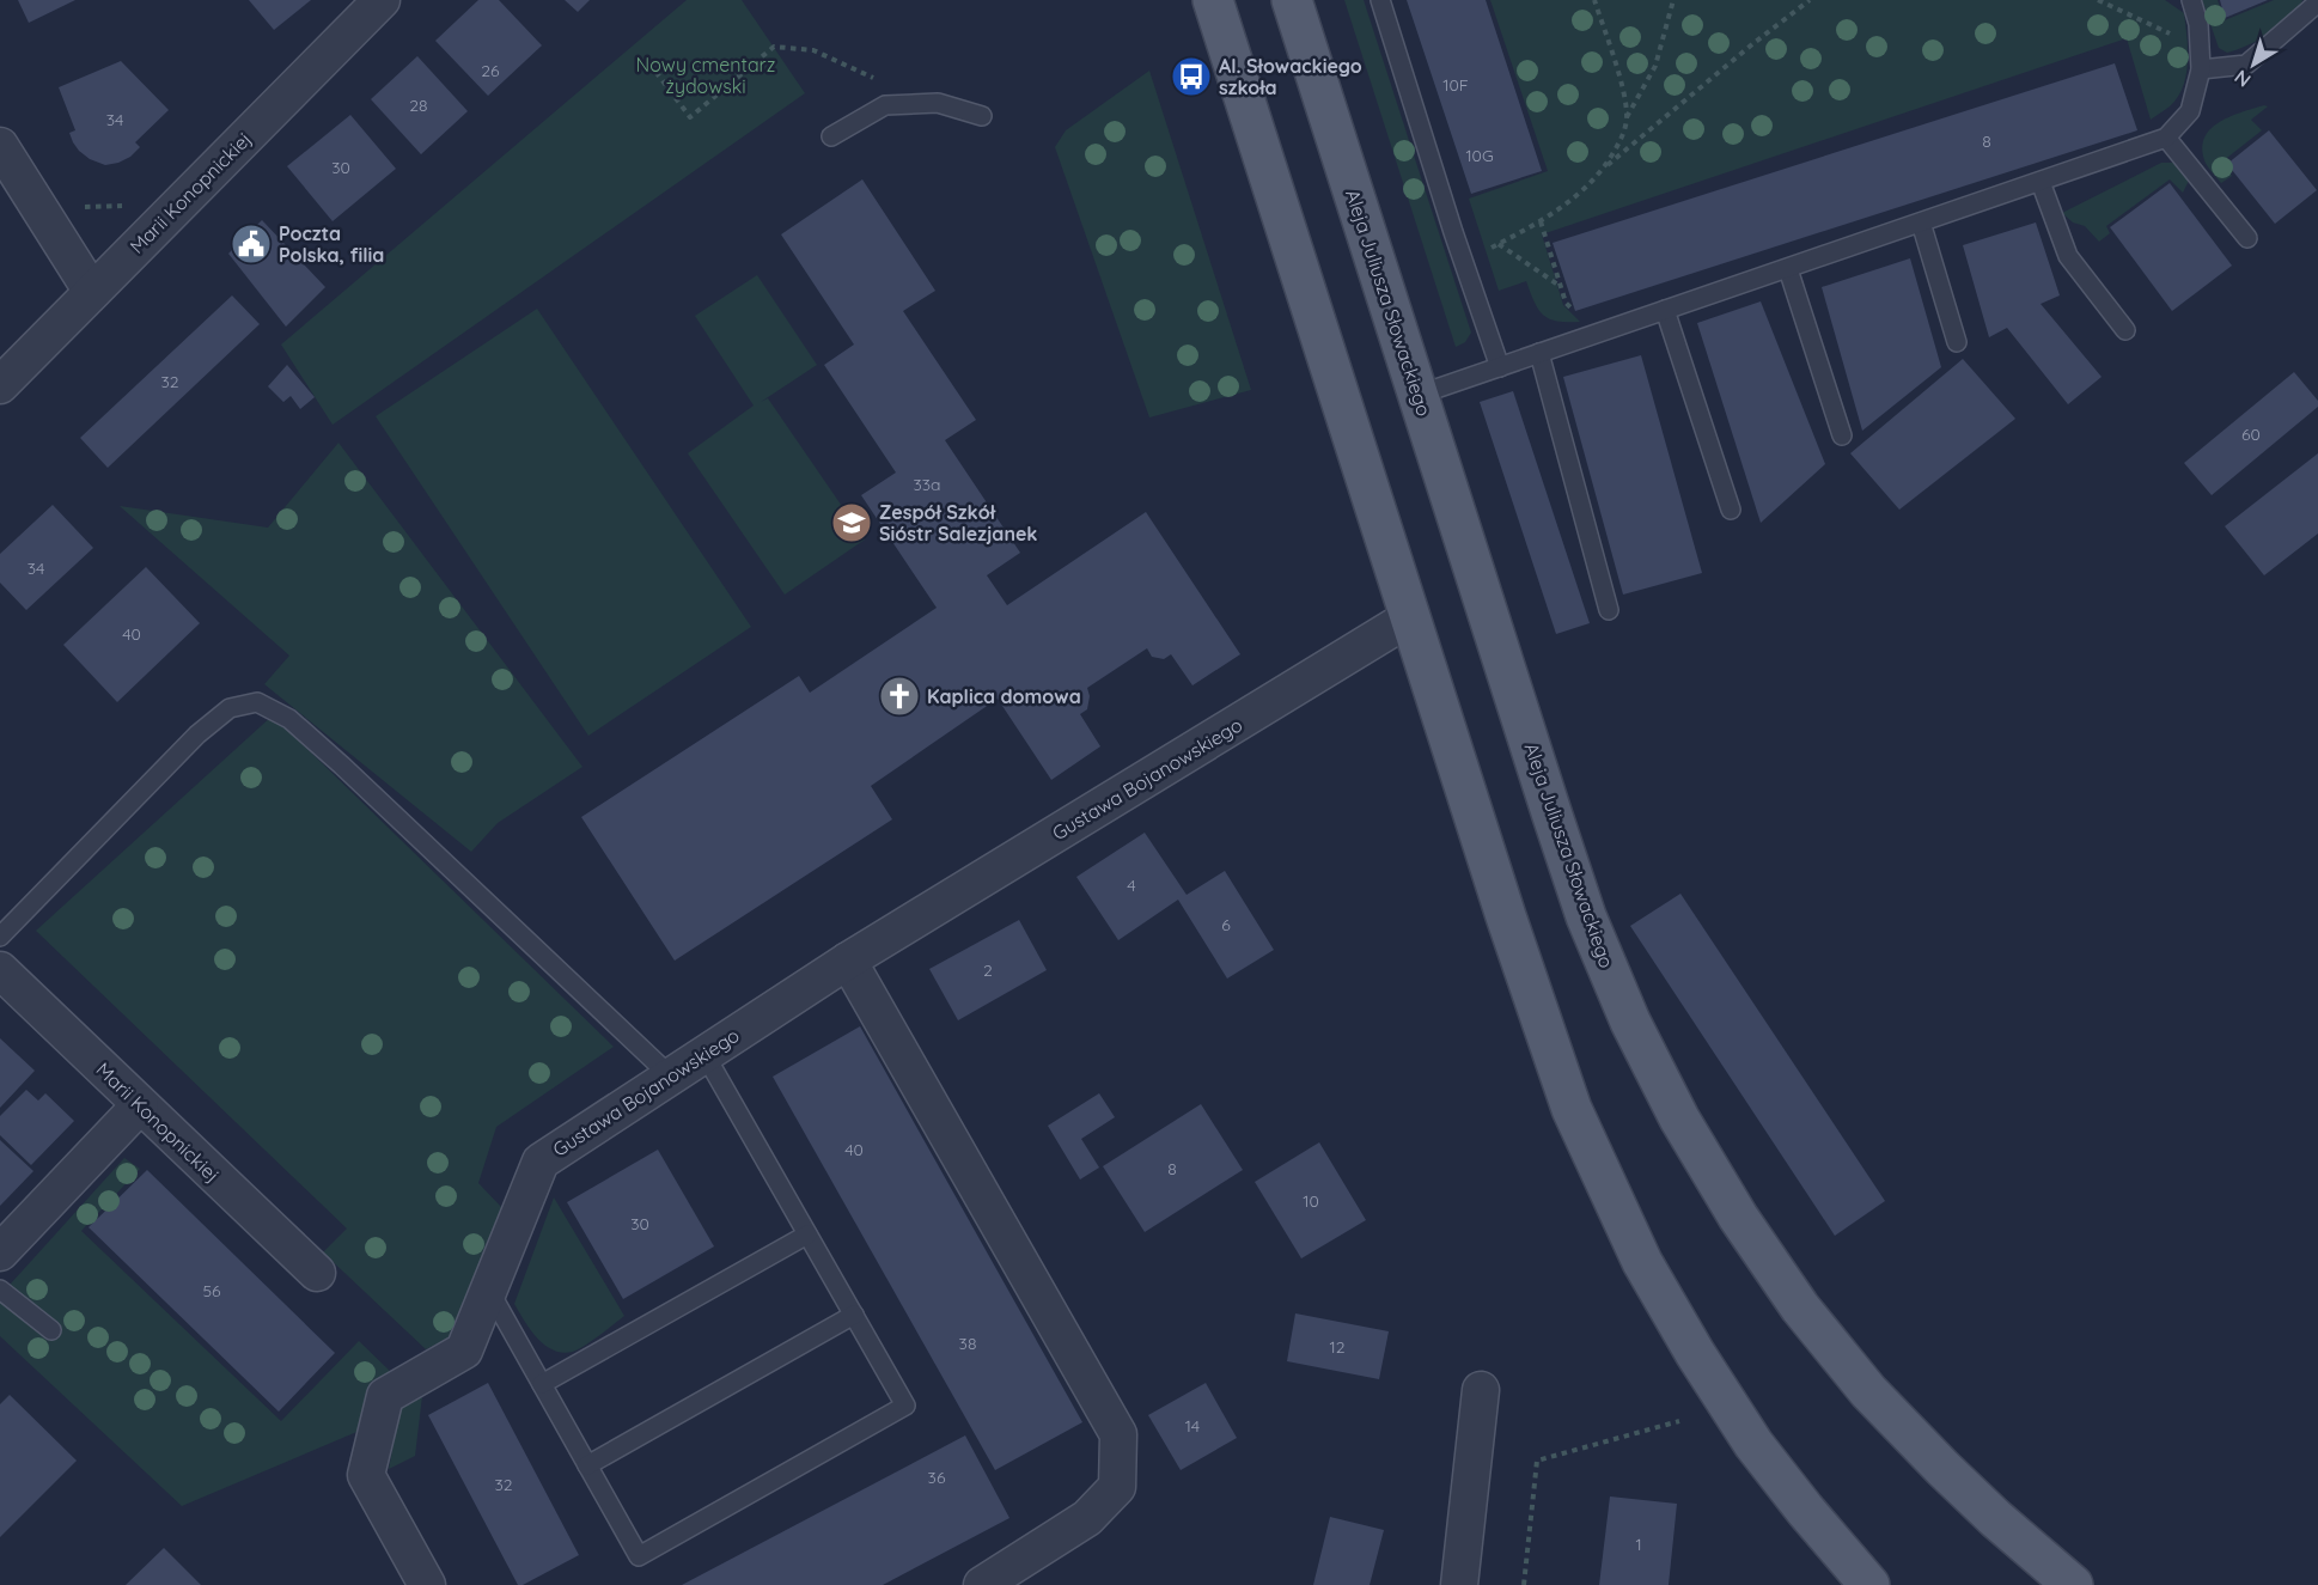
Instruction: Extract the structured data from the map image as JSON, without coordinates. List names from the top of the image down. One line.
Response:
{"streets":{"main road":["Aleja Juliusza Słowackiego"],"street":["Marii Konopnickiej","Gustawa Bojanowskiego"]},"parks":["Nowy cmentarz żydowski"],"places":{"bus stop":["Al. Słowackiego szkoła"],"public building":["Poczta Polska, filia"],"school or university":["Zespół Szkół Sióstr Salezjanek"],"church":["Kaplica domowa"]},"house_numbers":["26","10F","28","34","8","10G","30","32","60","33a","34","40","4","6","2","40","8","10","30","56","38","12","14","36","32","1"],"north":"bottom left"}
